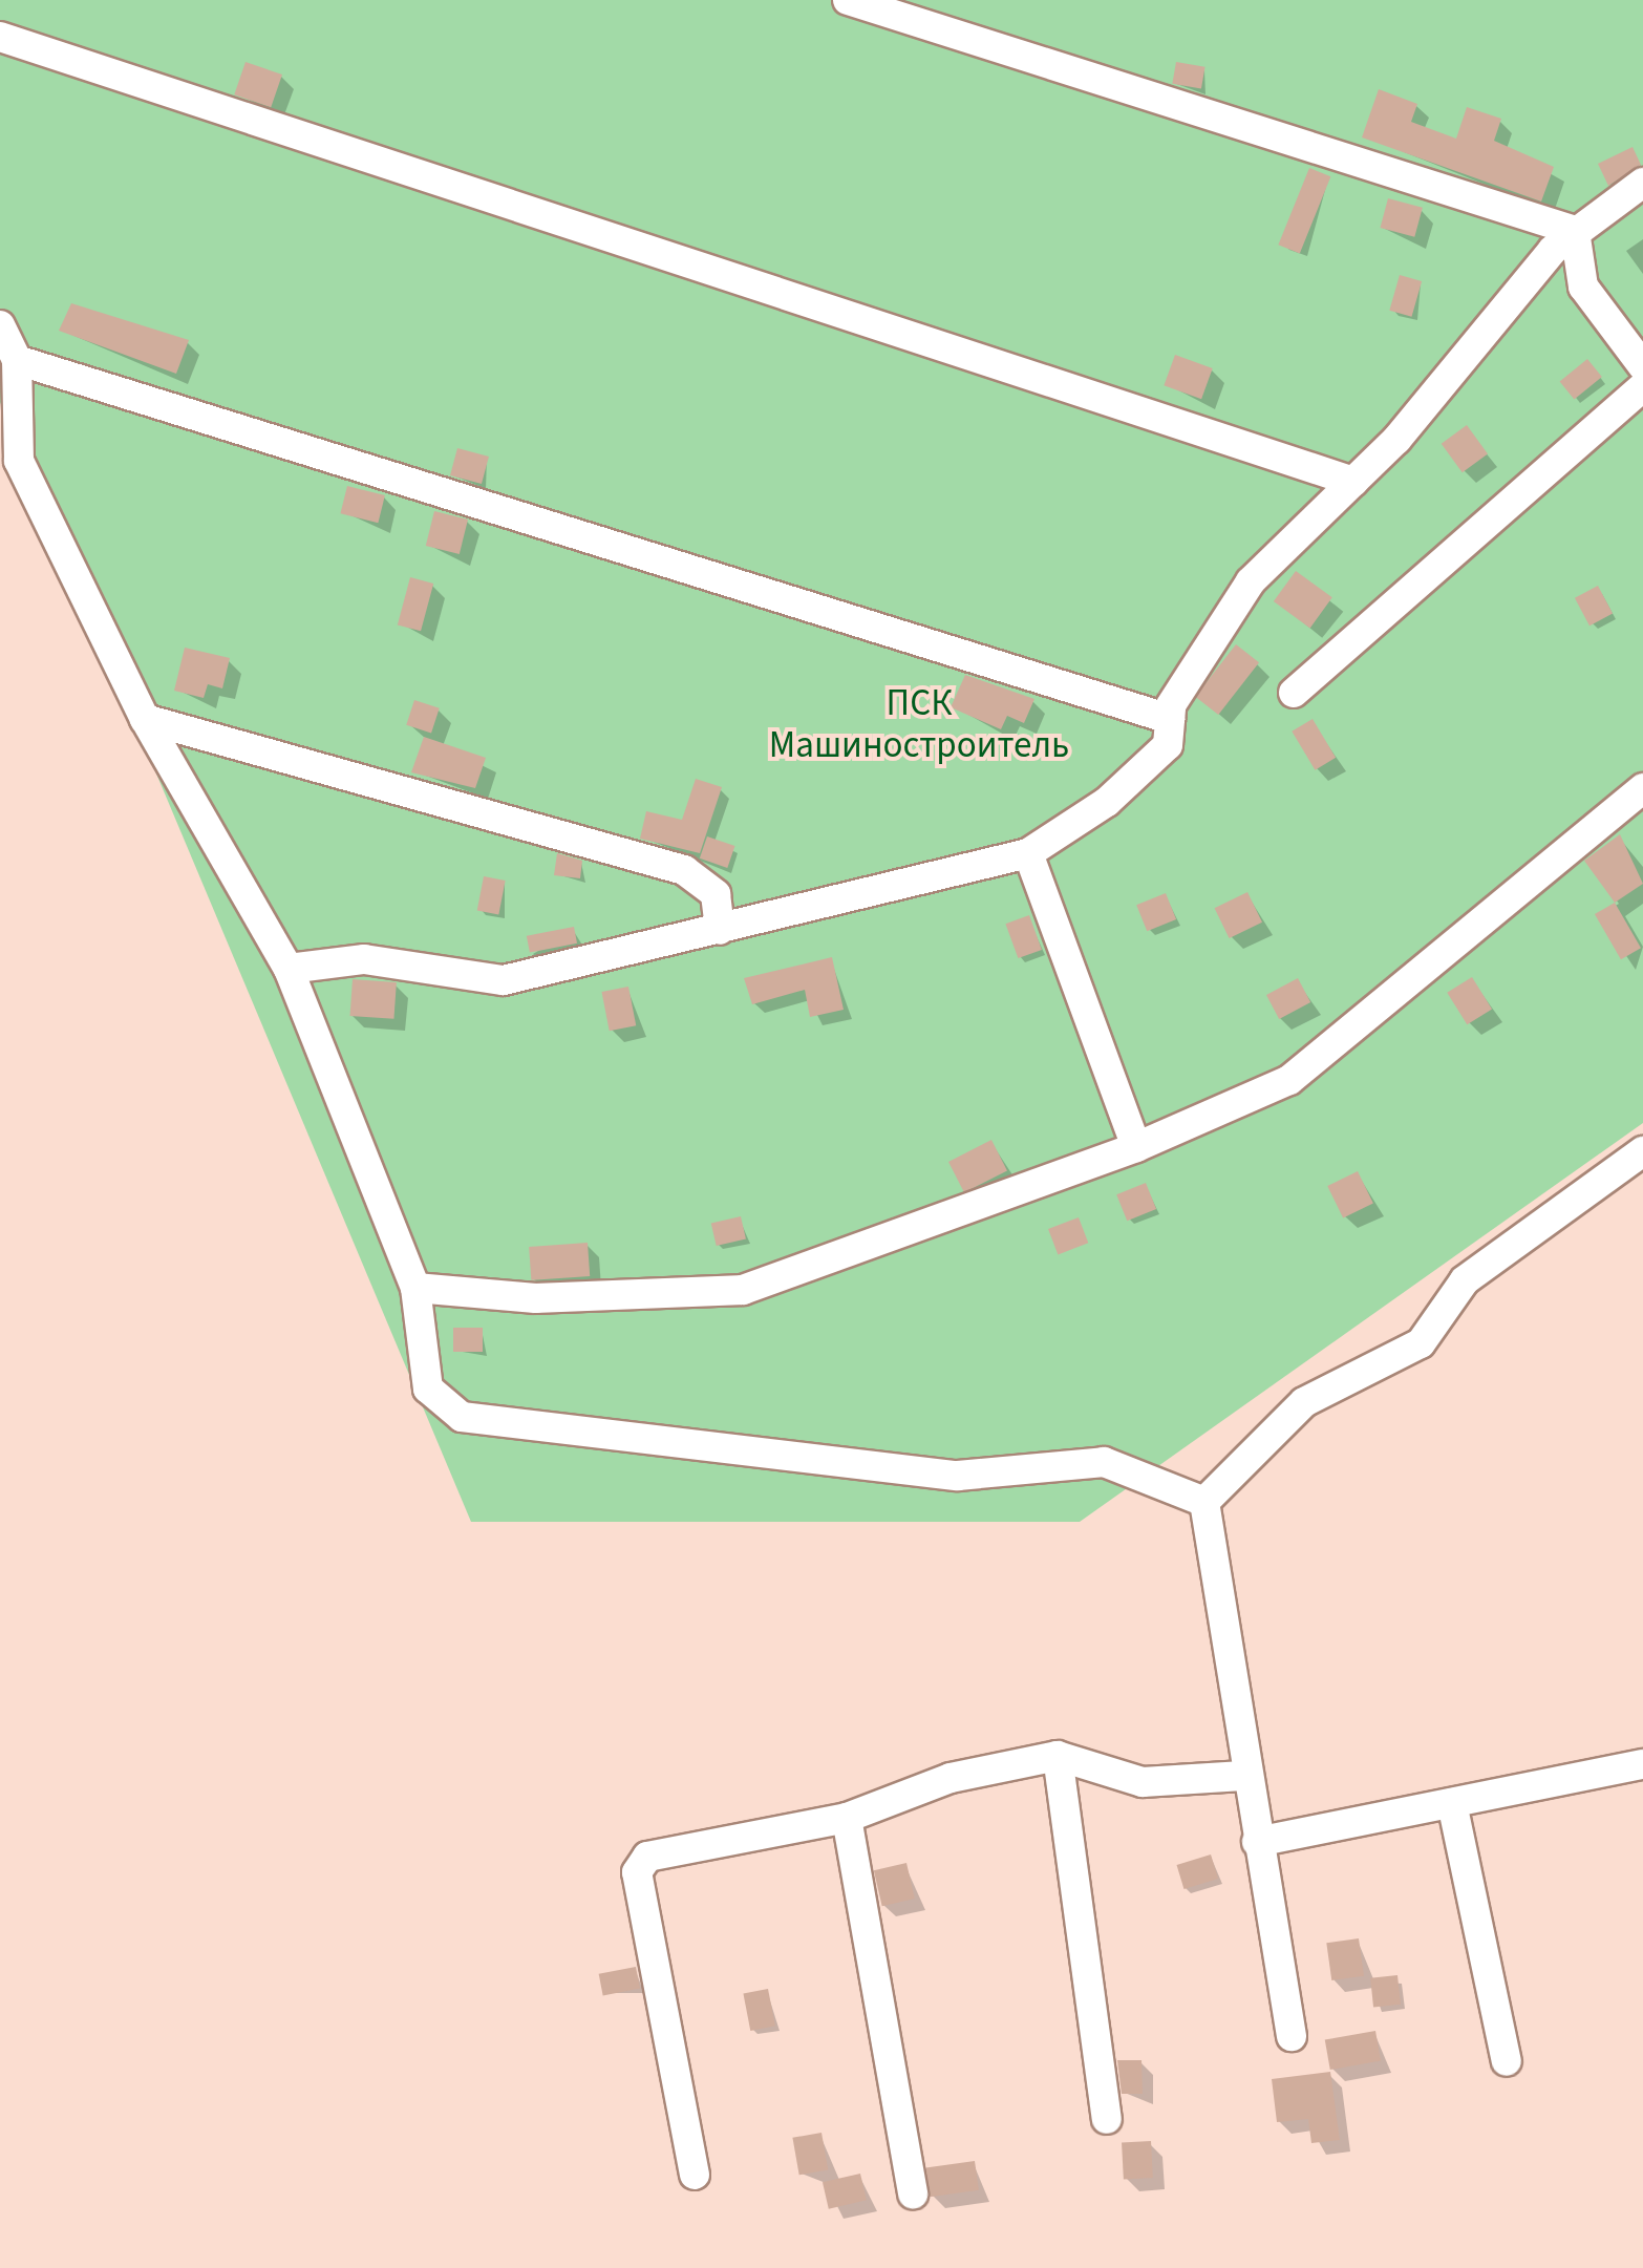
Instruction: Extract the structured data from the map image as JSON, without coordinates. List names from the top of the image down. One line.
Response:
{"parks":["ПСК Машиностроитель"]}
